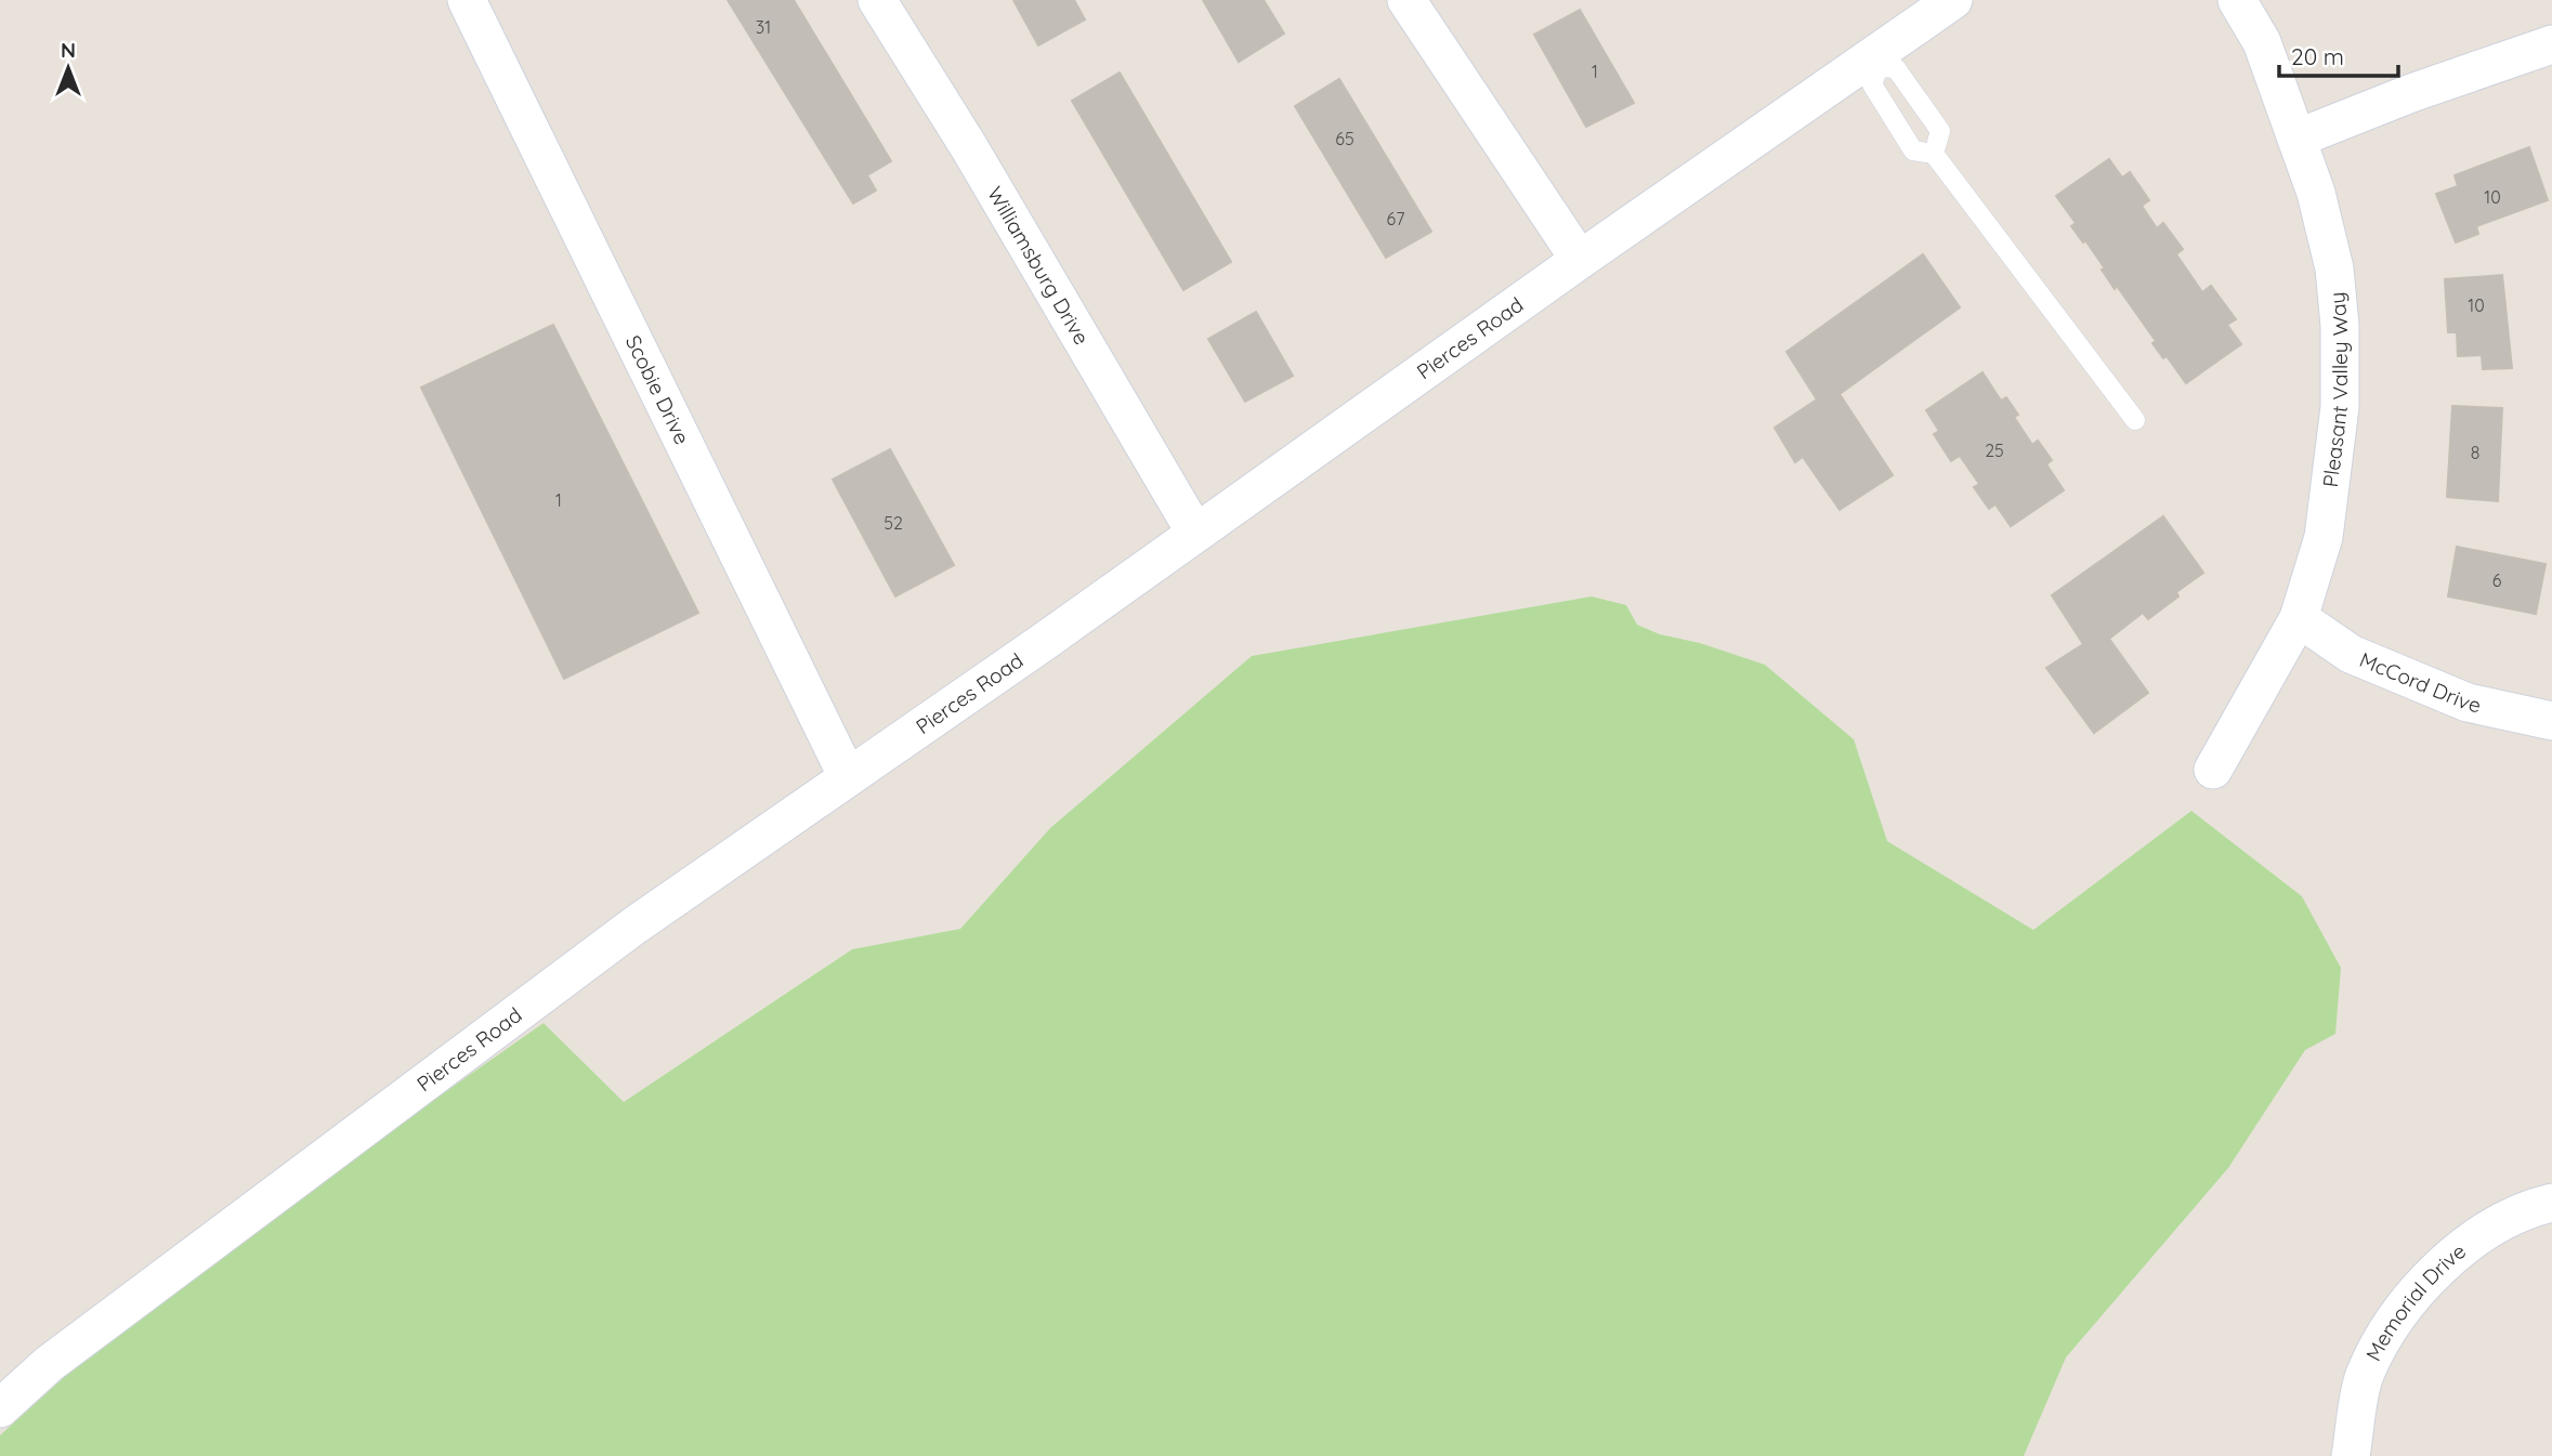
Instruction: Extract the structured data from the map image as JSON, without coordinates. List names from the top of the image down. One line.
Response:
{"streets":{"street":["Williamsburg Drive","Pierces Road","Scobie Drive","Pleasant Valley Way","McCord Drive","Memorial Drive"]},"crossings":[["Williamsburg Drive","Pierces Road"],["Pierces Road","Scobie Drive"],["Pleasant Valley Way","McCord Drive"]],"house_numbers":["31","1","65","10","67","10","25","8","1","52","6"],"scale_bar":"20 m","north":"top"}
